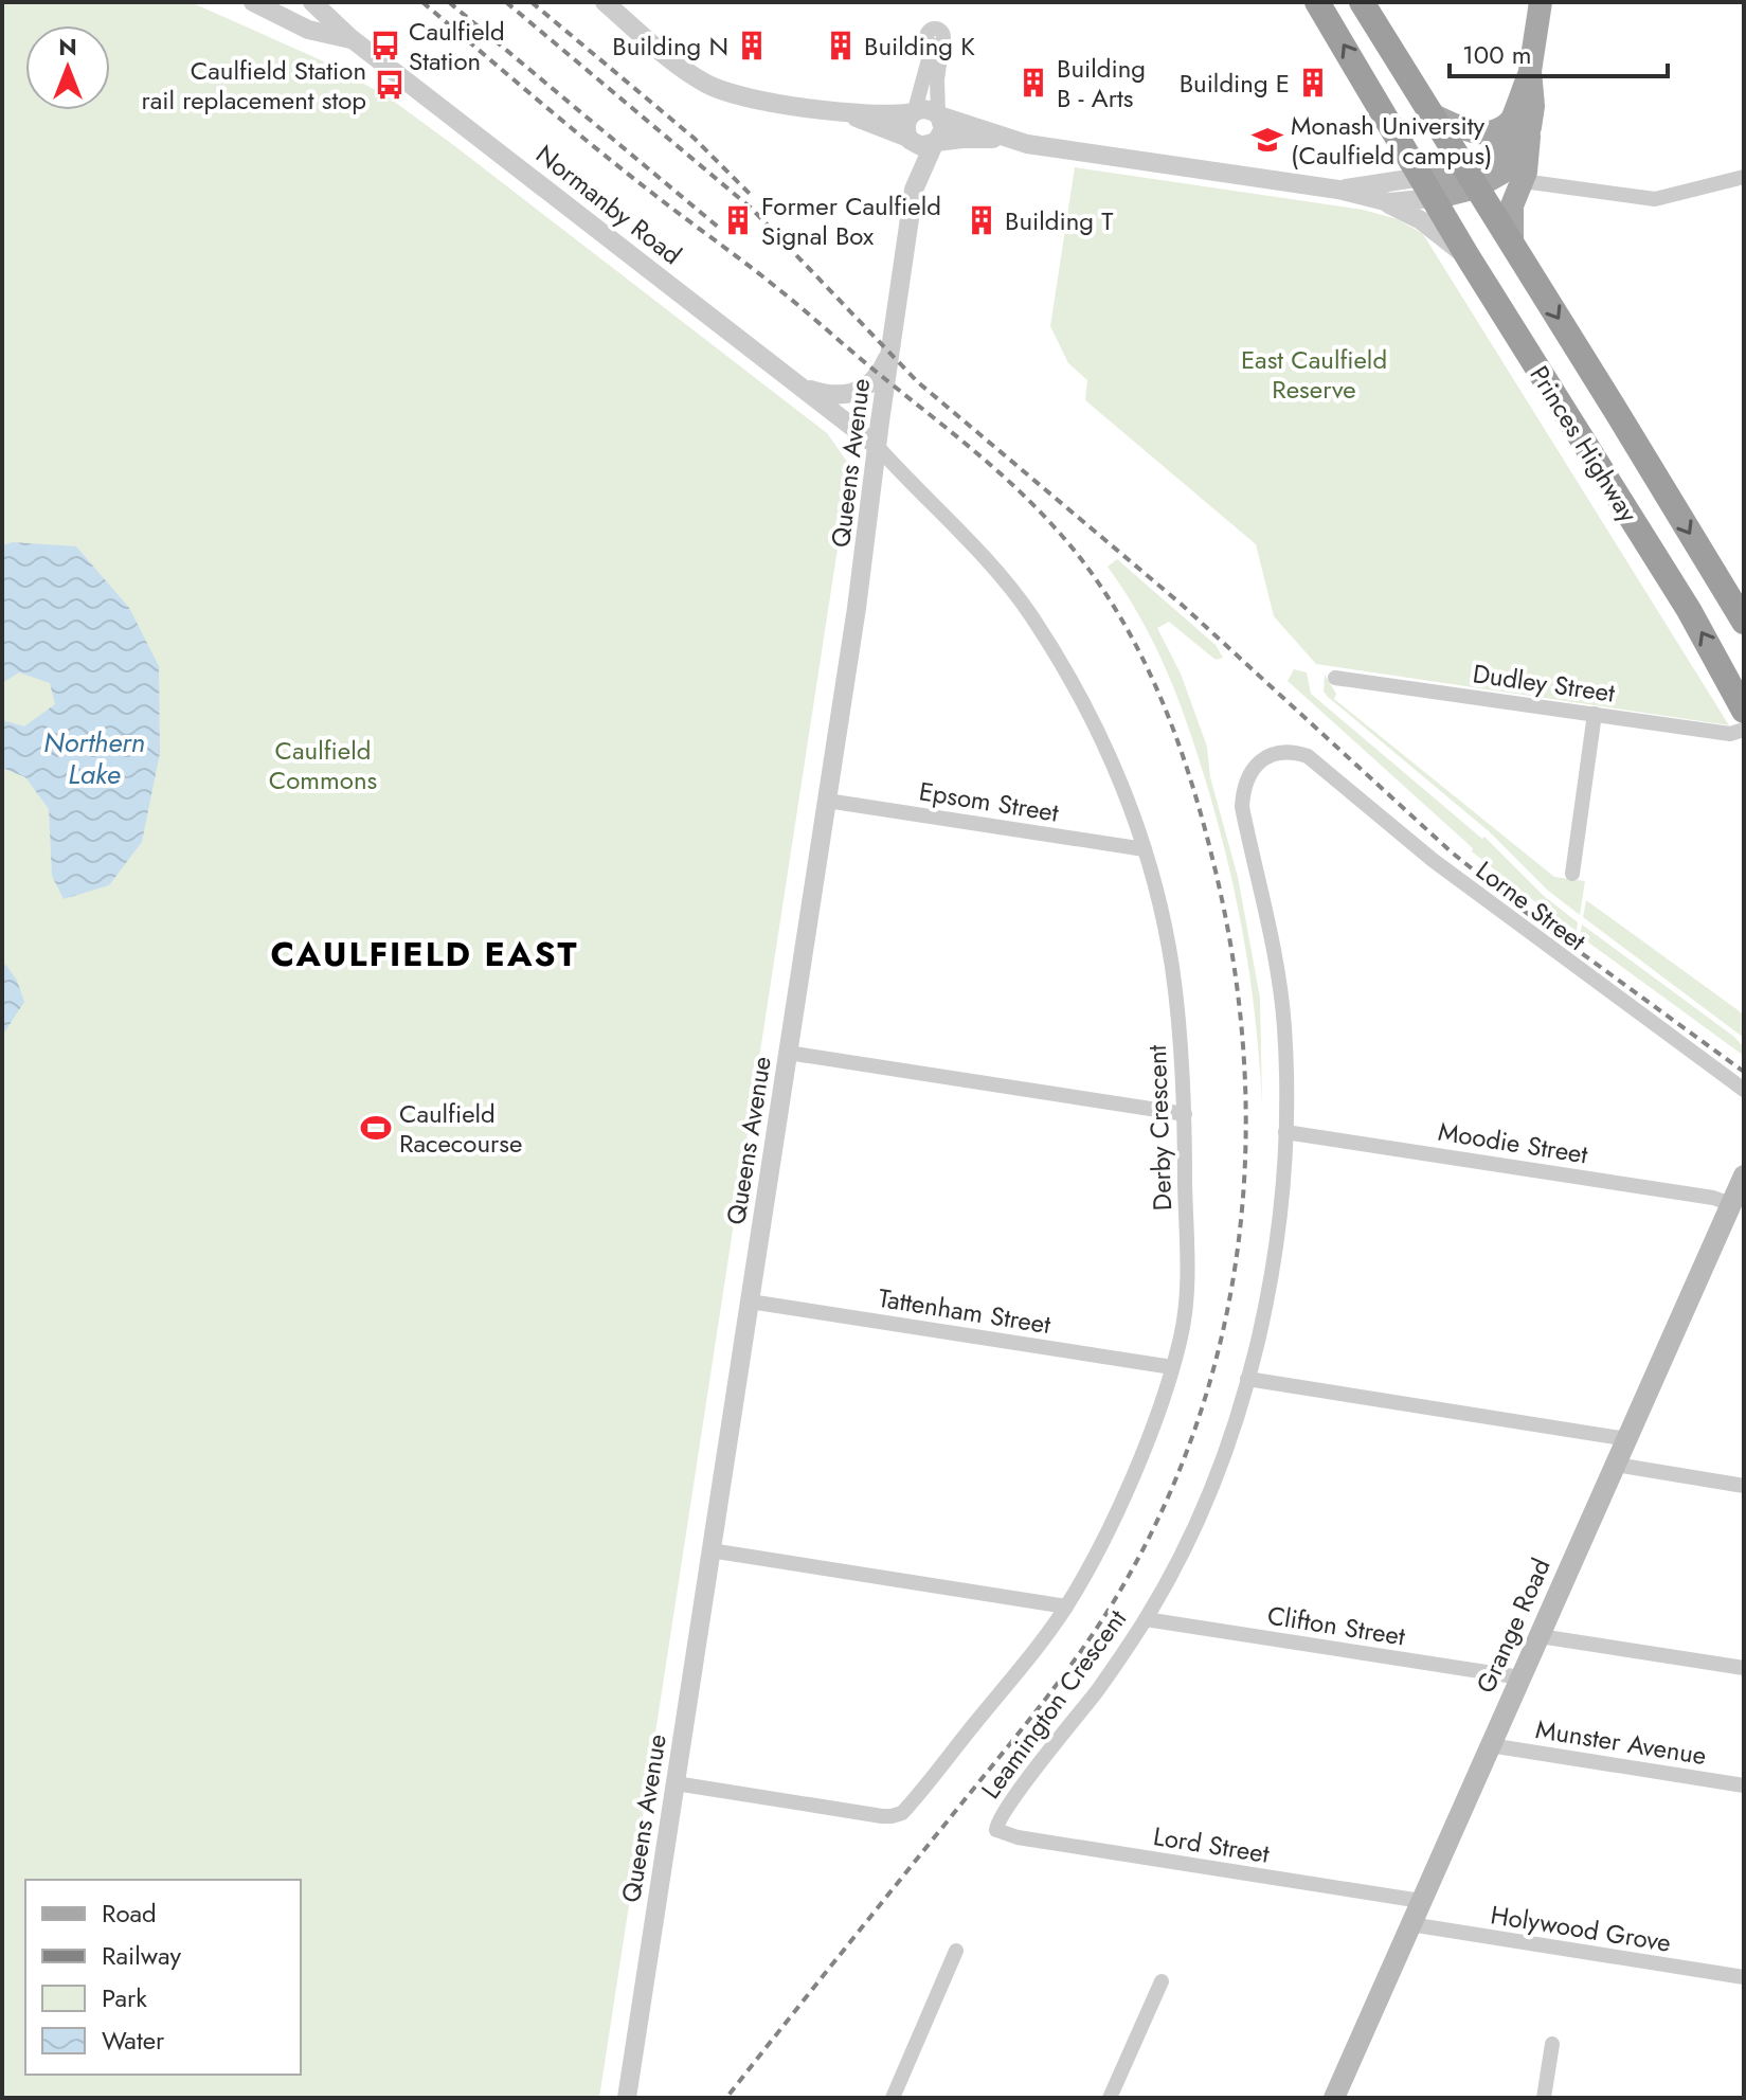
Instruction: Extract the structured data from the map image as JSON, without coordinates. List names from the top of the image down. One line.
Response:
{"streets":{"highway":["Princes Highway"],"main road":["Grange Road"],"street":["Normanby Road","Queens Avenue","Dudley Street","Epsom Street","Lorne Street","Derby Crescent","Moodie Street","Tattenham Street","Clifton Street","Leamington Crescent","Munster Avenue","Lord Street","Holywood Grove"]},"crossings":[["Normanby Road","Queens Avenue"],["Normanby Road","Derby Crescent"],["Queens Avenue","Epsom Street"],["Queens Avenue","Derby Crescent"],["Queens Avenue","Tattenham Street"],["Epsom Street","Derby Crescent"],["Lorne Street","Leamington Crescent"],["Derby Crescent","Tattenham Street"],["Moodie Street","Grange Road"],["Moodie Street","Leamington Crescent"],["Clifton Street","Grange Road"],["Clifton Street","Leamington Crescent"],["Grange Road","Munster Avenue"],["Grange Road","Lord Street"],["Grange Road","Holywood Grove"],["Leamington Crescent","Lord Street"]],"districts":["CAULFIELD EAST"],"water":["Northern Lake"],"parks":["East Caulfield Reserve","Caulfield Commons"],"places":{"bus stop":["Caulfield Station","Caulfield Station rail replacement stop"],"building":["Building N","Building K","Building B - Arts","Building E","Former Caulfield Signal Box","Building T"],"school or university":["Monash University (Caulfield campus)"],"sports":["Caulfield Racecourse"]},"legend":["Road","Railway","Park","Water"],"scale_bar":"100 m","north":"top"}
